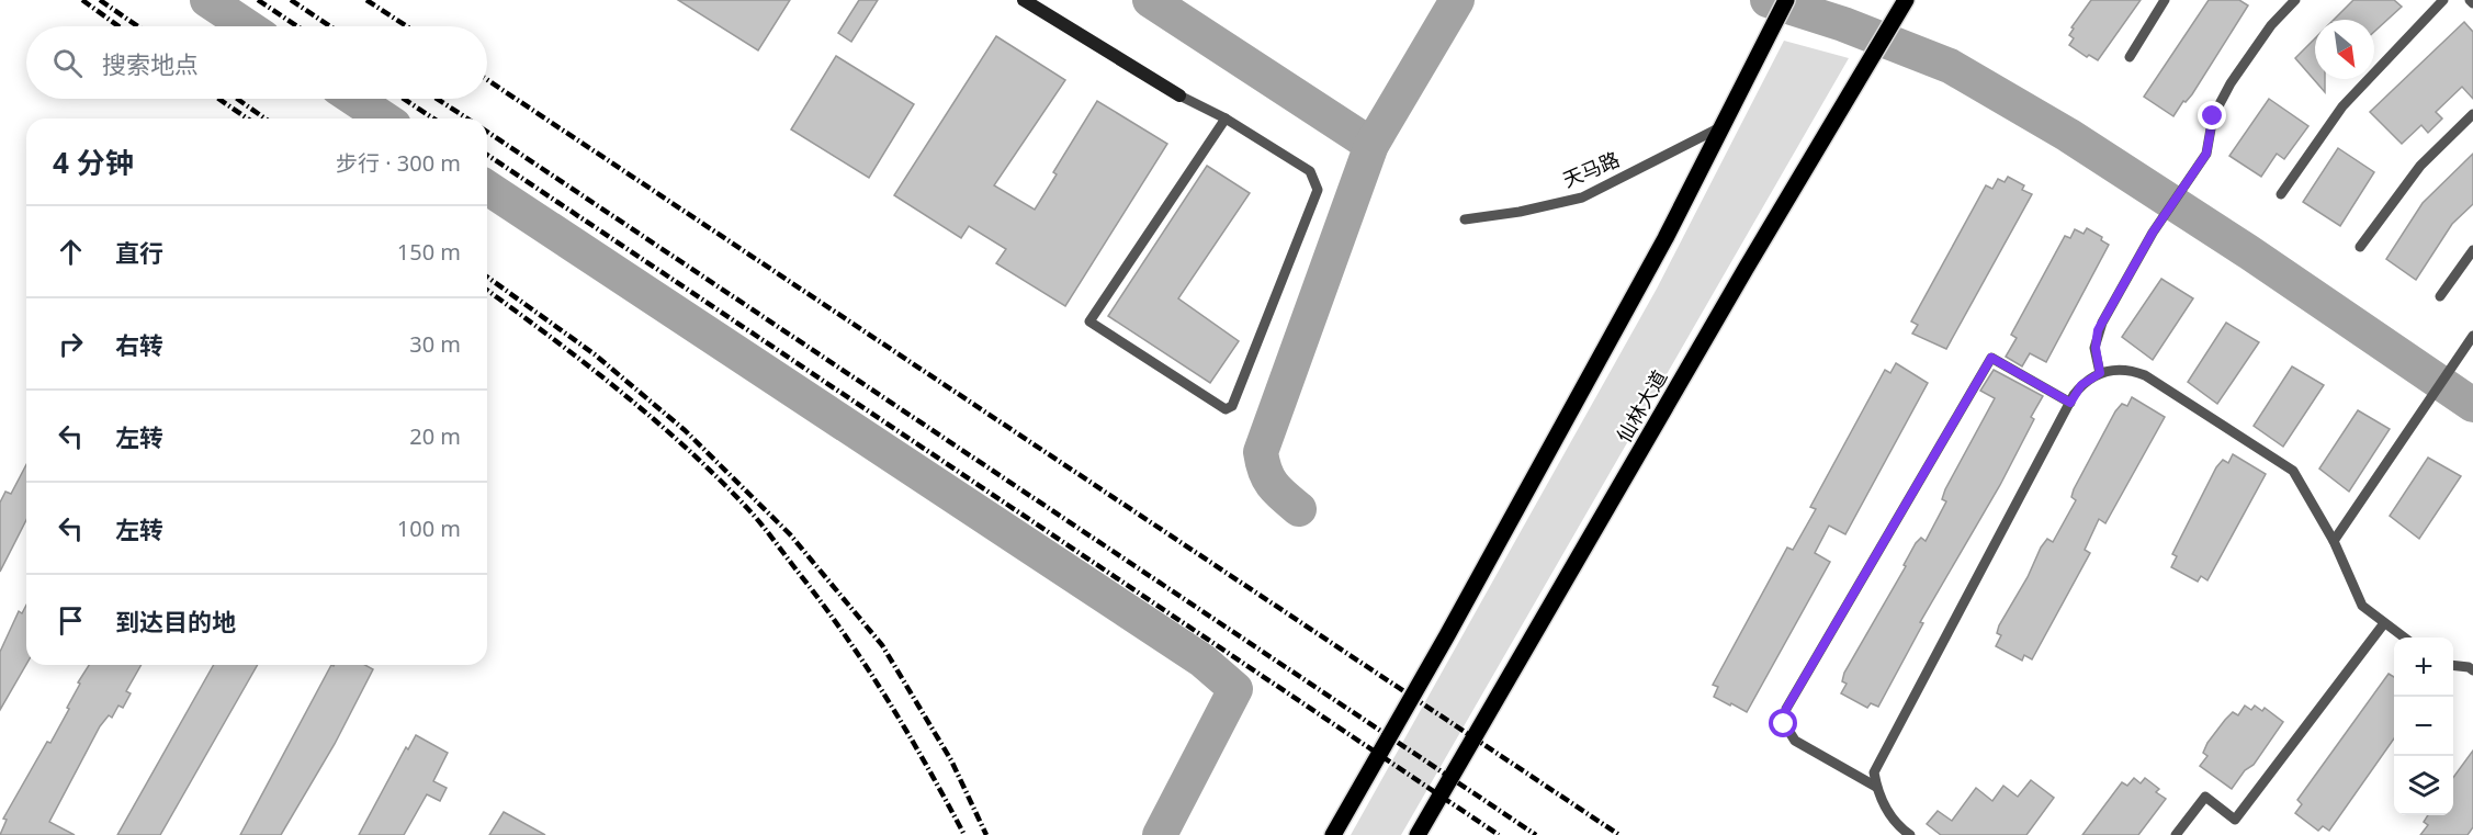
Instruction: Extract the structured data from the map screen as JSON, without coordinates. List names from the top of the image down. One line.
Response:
{"streets":{"main road":["仙林大道"],"lane":["天马路"]},"north":"bottom right","page":{"search":"搜索地点","heading":["4 分钟","步行 · 300 m"],"list":[["直行","150 m"],["右转","30 m"],["左转","20 m"],["左转","100 m"],"到达目的地"],"map_buttons":["+","−"]}}
